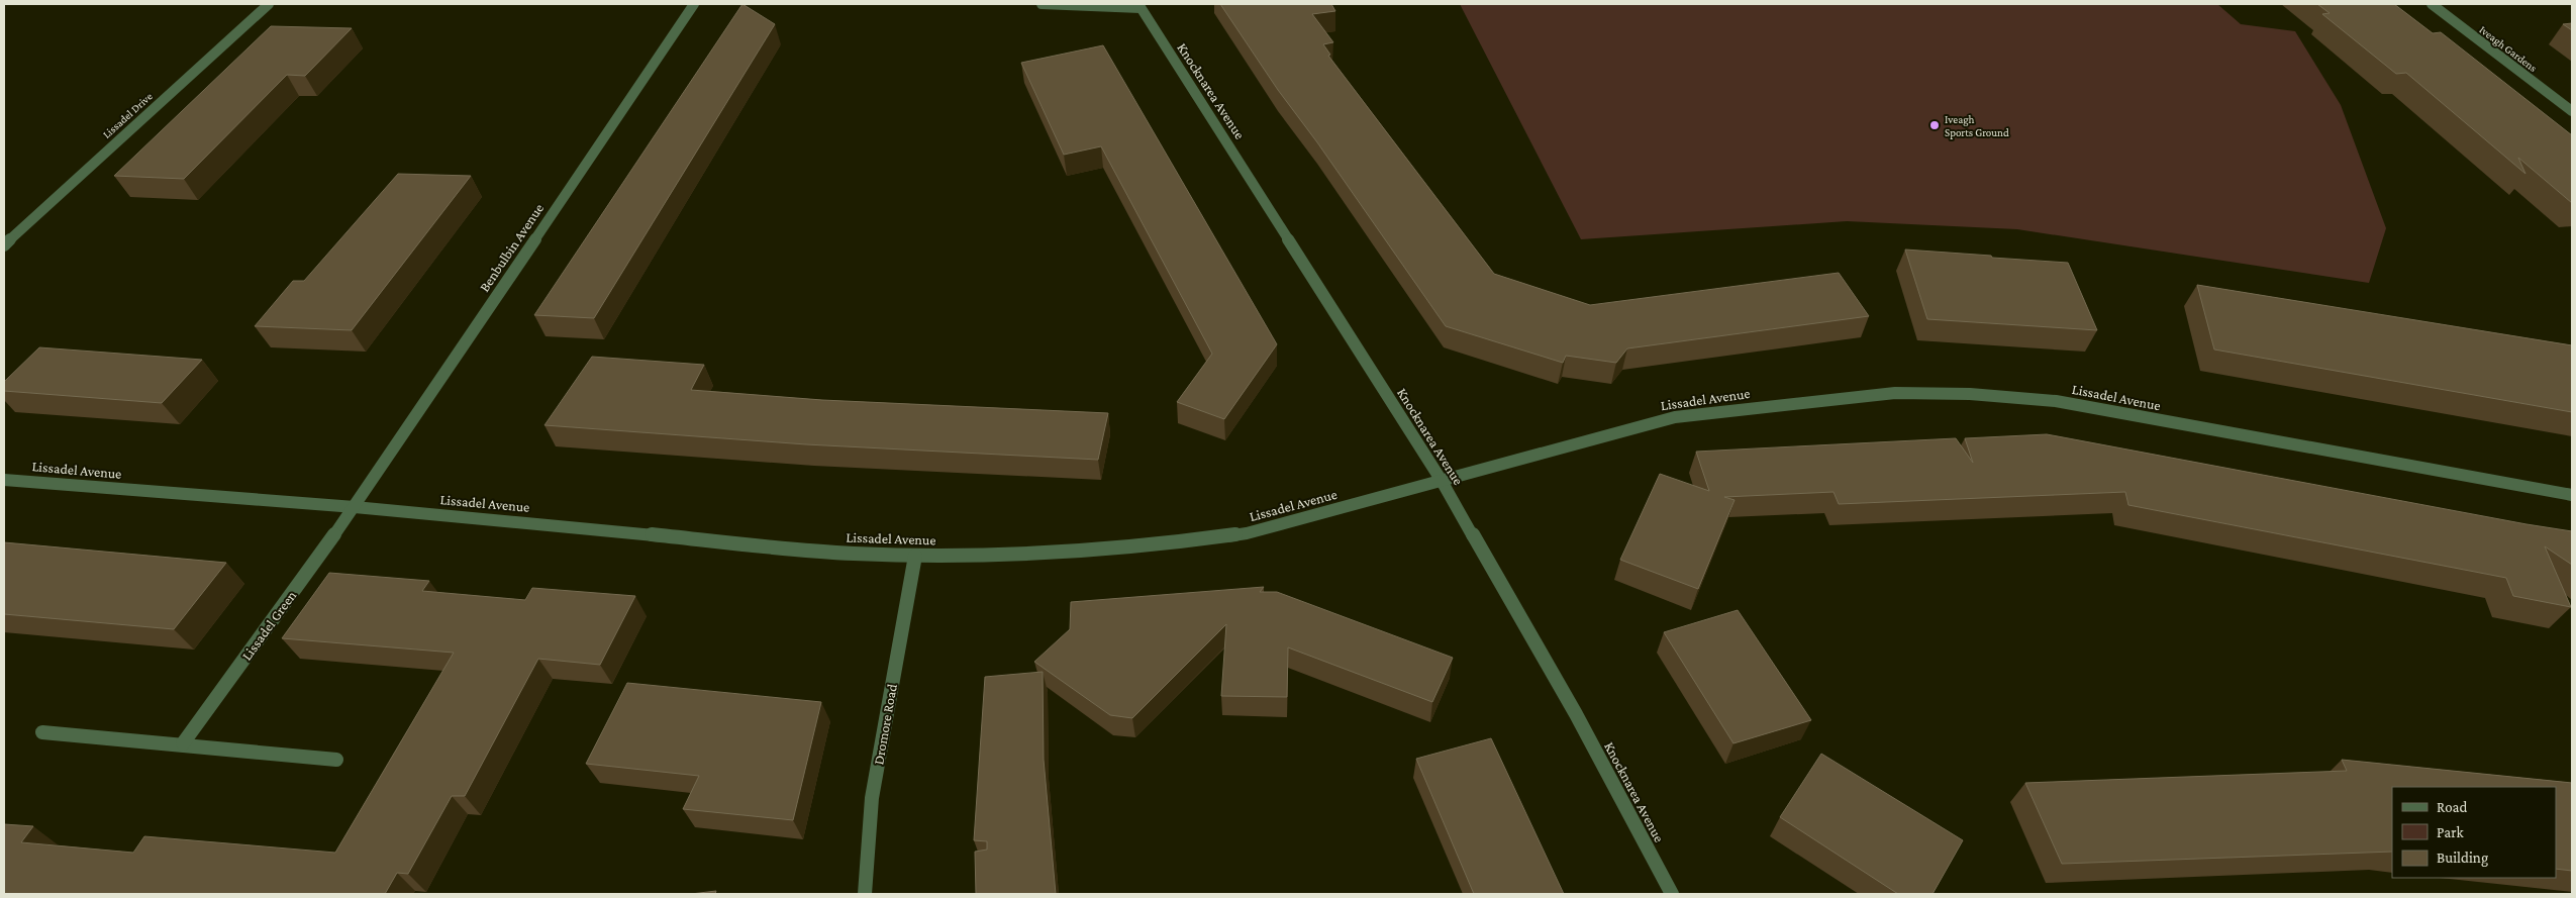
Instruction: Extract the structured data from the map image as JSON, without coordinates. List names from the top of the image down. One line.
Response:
{"streets":{"street":["Iveagh Gardens","Knocknarea Avenue","Lissadel Drive","Benbulbin Avenue","Lissadel Avenue","Lissadel Green","Dromore Road"]},"crossings":[["Knocknarea Avenue","Lissadel Avenue"],["Benbulbin Avenue","Lissadel Avenue"],["Benbulbin Avenue","Lissadel Green"],["Lissadel Avenue","Lissadel Green"],["Lissadel Avenue","Dromore Road"]],"places":["Iveagh Sports Ground"],"legend":["Road","Park","Building"]}
